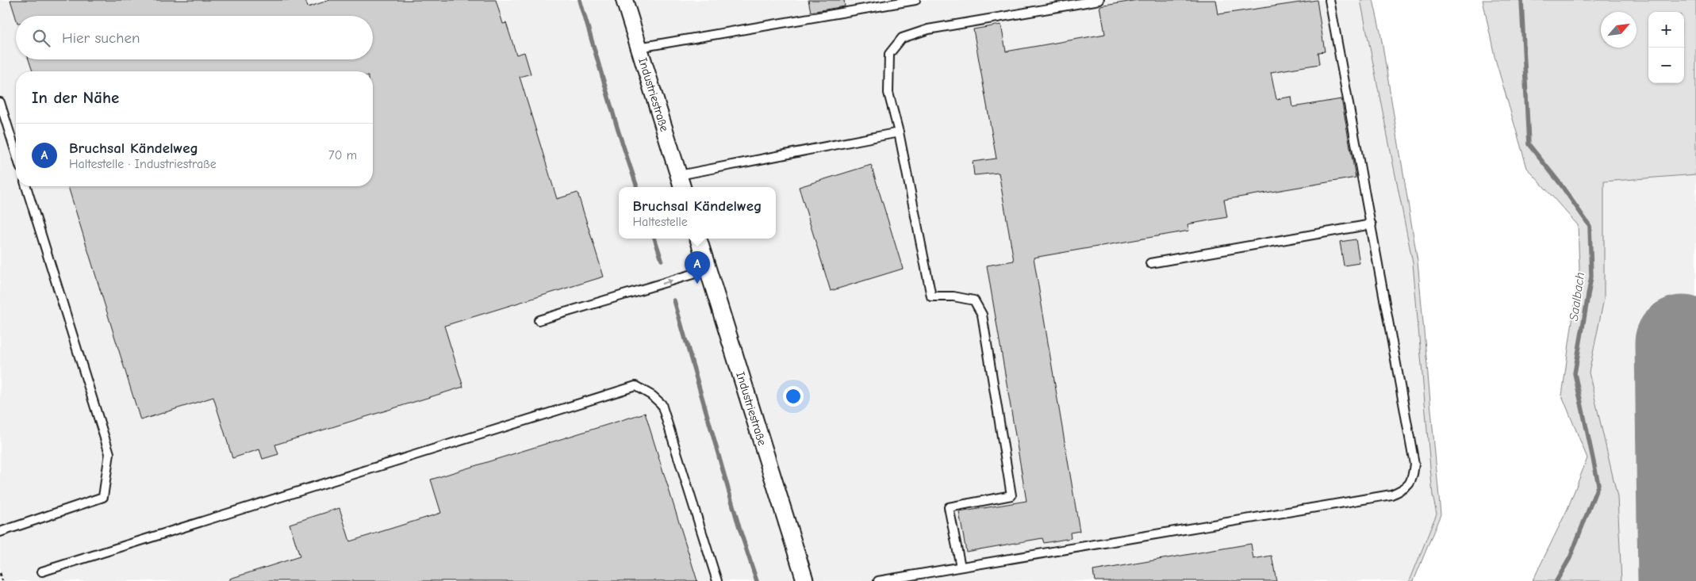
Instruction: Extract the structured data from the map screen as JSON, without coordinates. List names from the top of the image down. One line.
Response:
{"streets":{"street":["Industriestraße"]},"water":["Saalbach"],"north":"top right","page":{"map_buttons":["+","−"],"search":"Hier suchen","heading":"In der Nähe","list":[{"mark":"A","name":"Bruchsal Kändelweg","note":"Haltestelle · Industriestraße","value":"70 m"}],"popup":["Bruchsal Kändelweg","Haltestelle"],"pins":"A"}}
